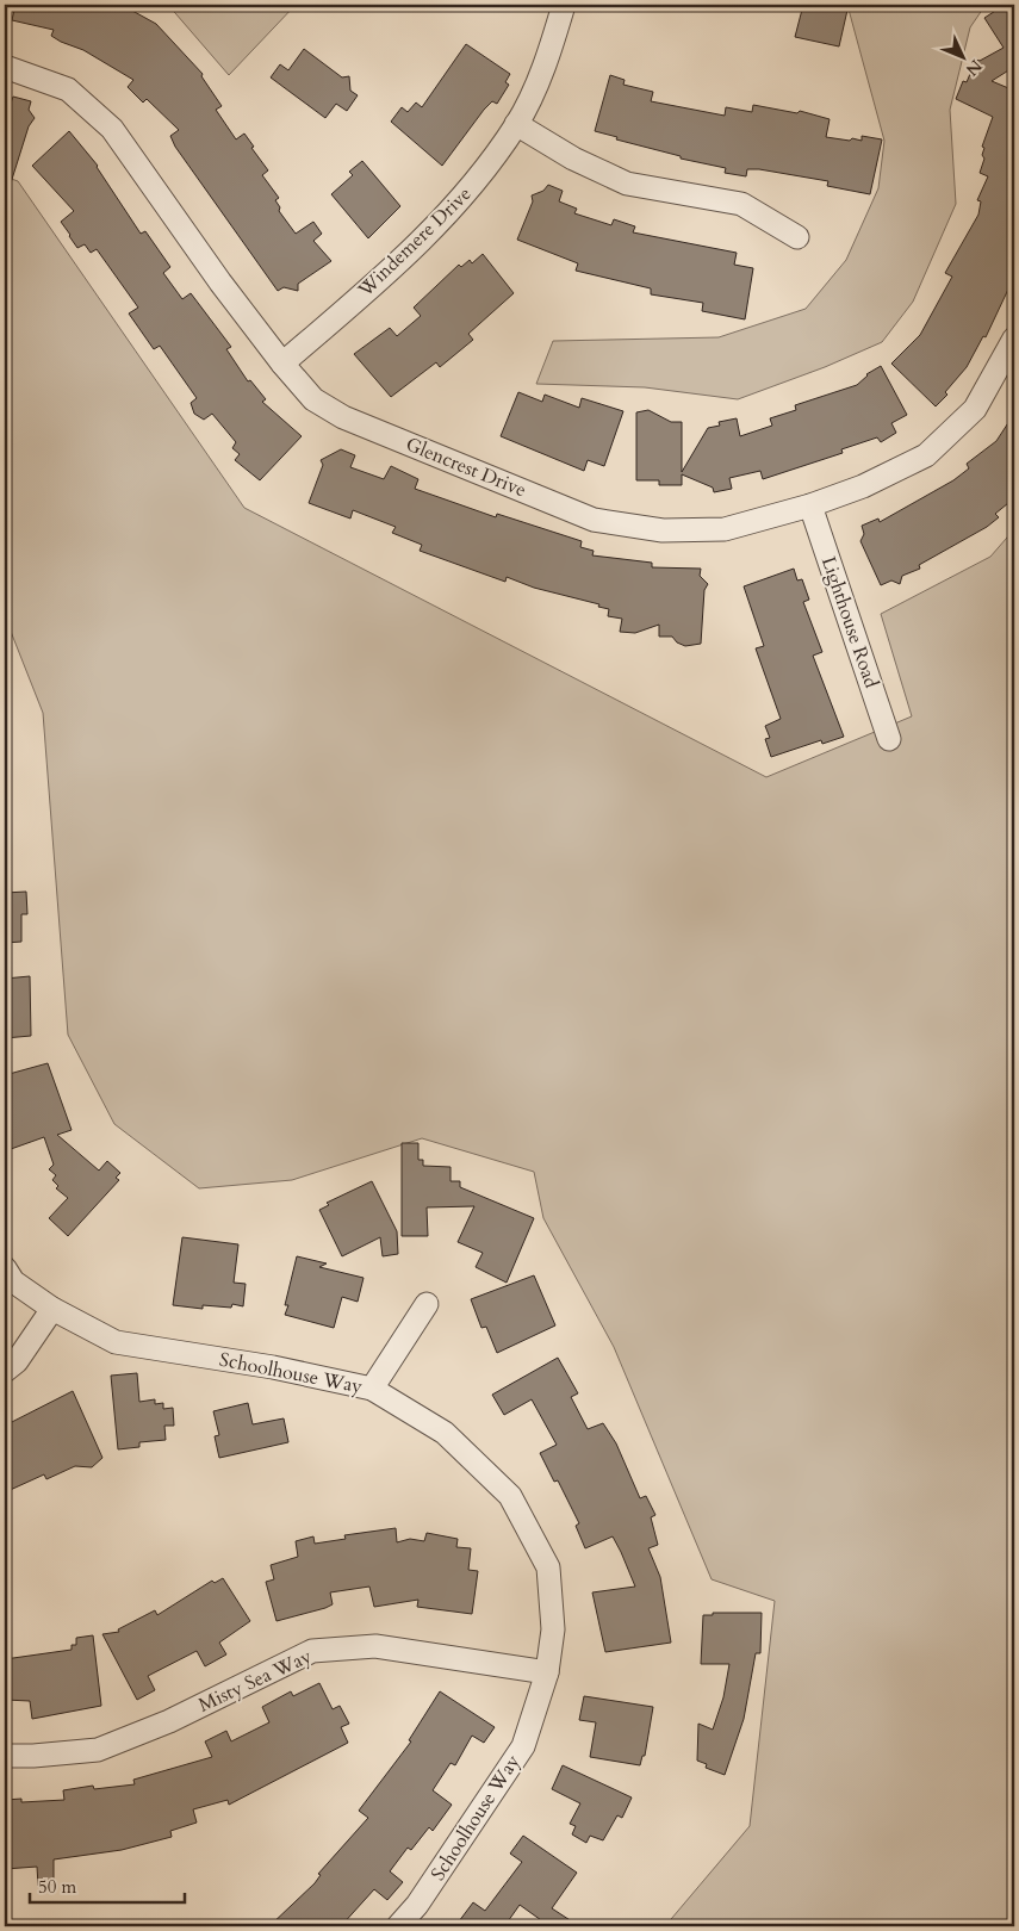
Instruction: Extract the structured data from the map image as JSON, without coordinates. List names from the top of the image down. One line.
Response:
{"streets":{"street":["Windemere Drive","Glencrest Drive","Lighthouse Road","Schoolhouse Way","Misty Sea Way"]},"crossings":[["Windemere Drive","Glencrest Drive"],["Glencrest Drive","Lighthouse Road"],["Schoolhouse Way","Misty Sea Way"]],"scale_bar":"50 m","north":"bottom right"}
